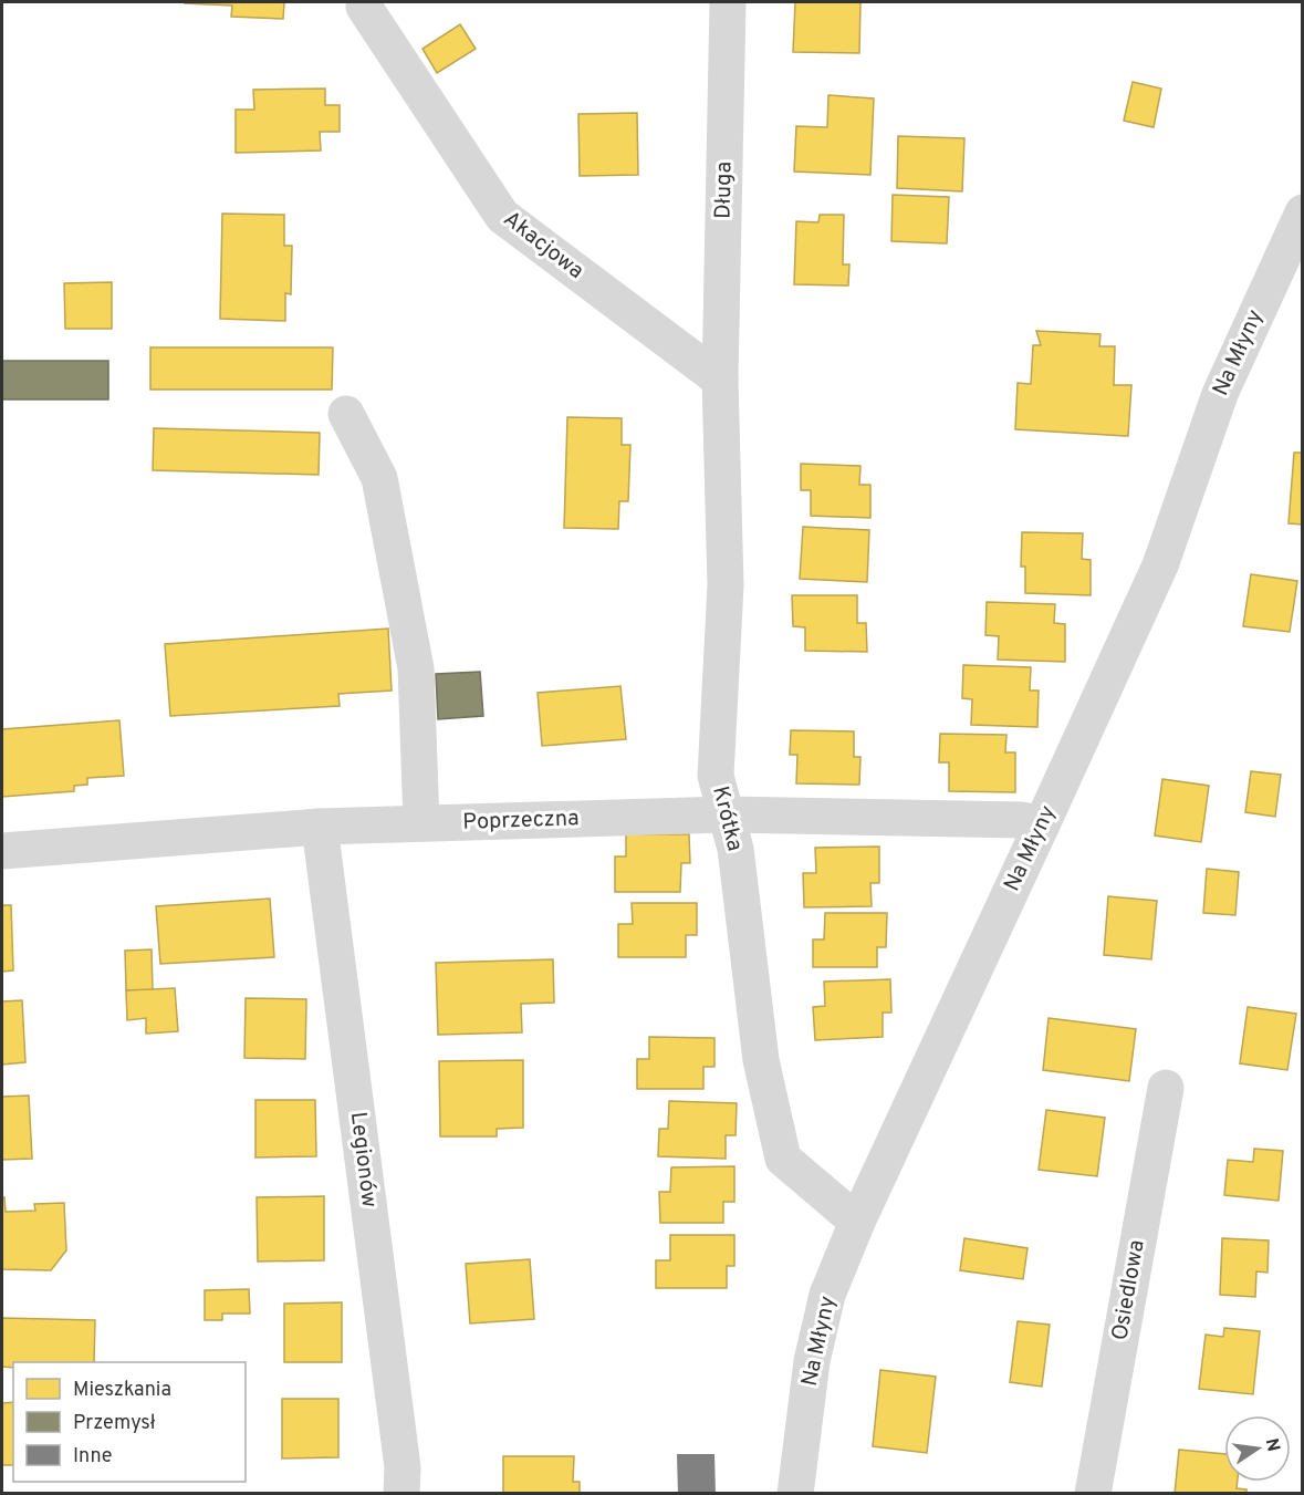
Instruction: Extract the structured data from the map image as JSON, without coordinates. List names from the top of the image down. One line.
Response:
{"streets":{"street":["Długa","Akacjowa","Na Młyny","Krótka","Poprzeczna","Legionów","Osiedlowa"]},"crossings":[["Długa","Akacjowa"],["Długa","Krótka"],["Akacjowa","Krótka"],["Na Młyny","Krótka"],["Na Młyny","Poprzeczna"],["Krótka","Poprzeczna"],["Poprzeczna","Legionów"]],"legend":["Mieszkania","Przemysł","Inne"],"north":"right"}
